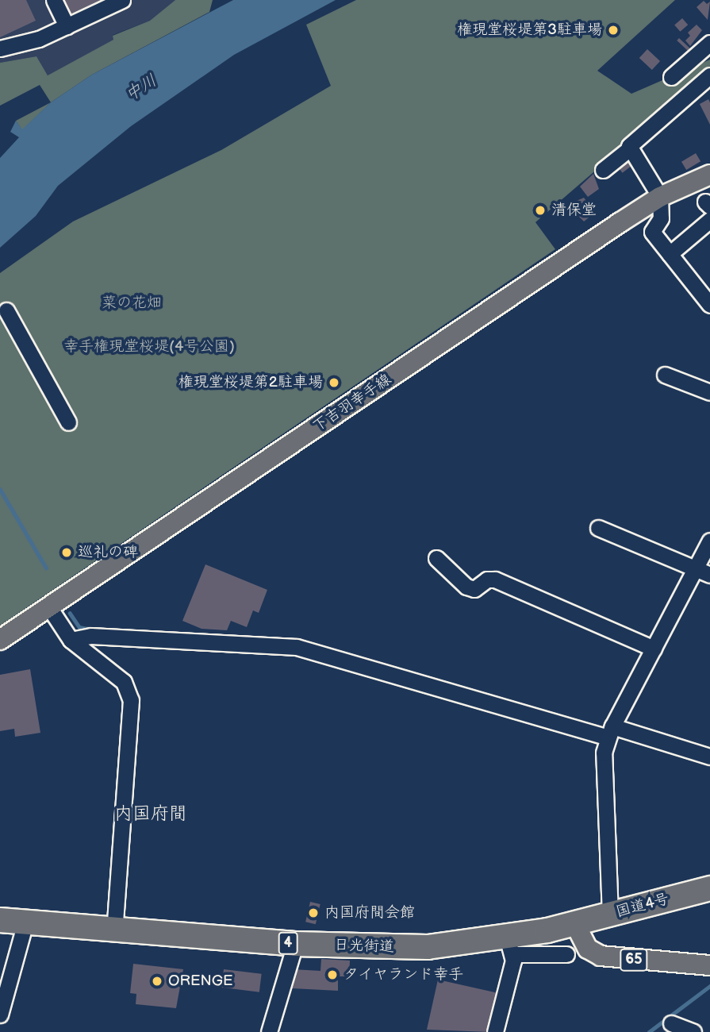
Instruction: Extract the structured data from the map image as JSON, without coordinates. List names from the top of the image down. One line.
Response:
{"streets":{"highway":["国道4号","4","日光街道"],"main road":["下吉羽幸手線","65"]},"crossings":[["国道4号","日光街道"],["国道4号","65"],["日光街道","65"]],"districts":["内国府間"],"water":["中川"],"parks":["菜の花畑","幸手権現堂桜堤(4号公園)"],"places":["権現堂桜堤第3駐車場","清保堂","権現堂桜堤第2駐車場","巡礼の碑","内国府間会館","タイヤランド幸手","ORENGE"]}
